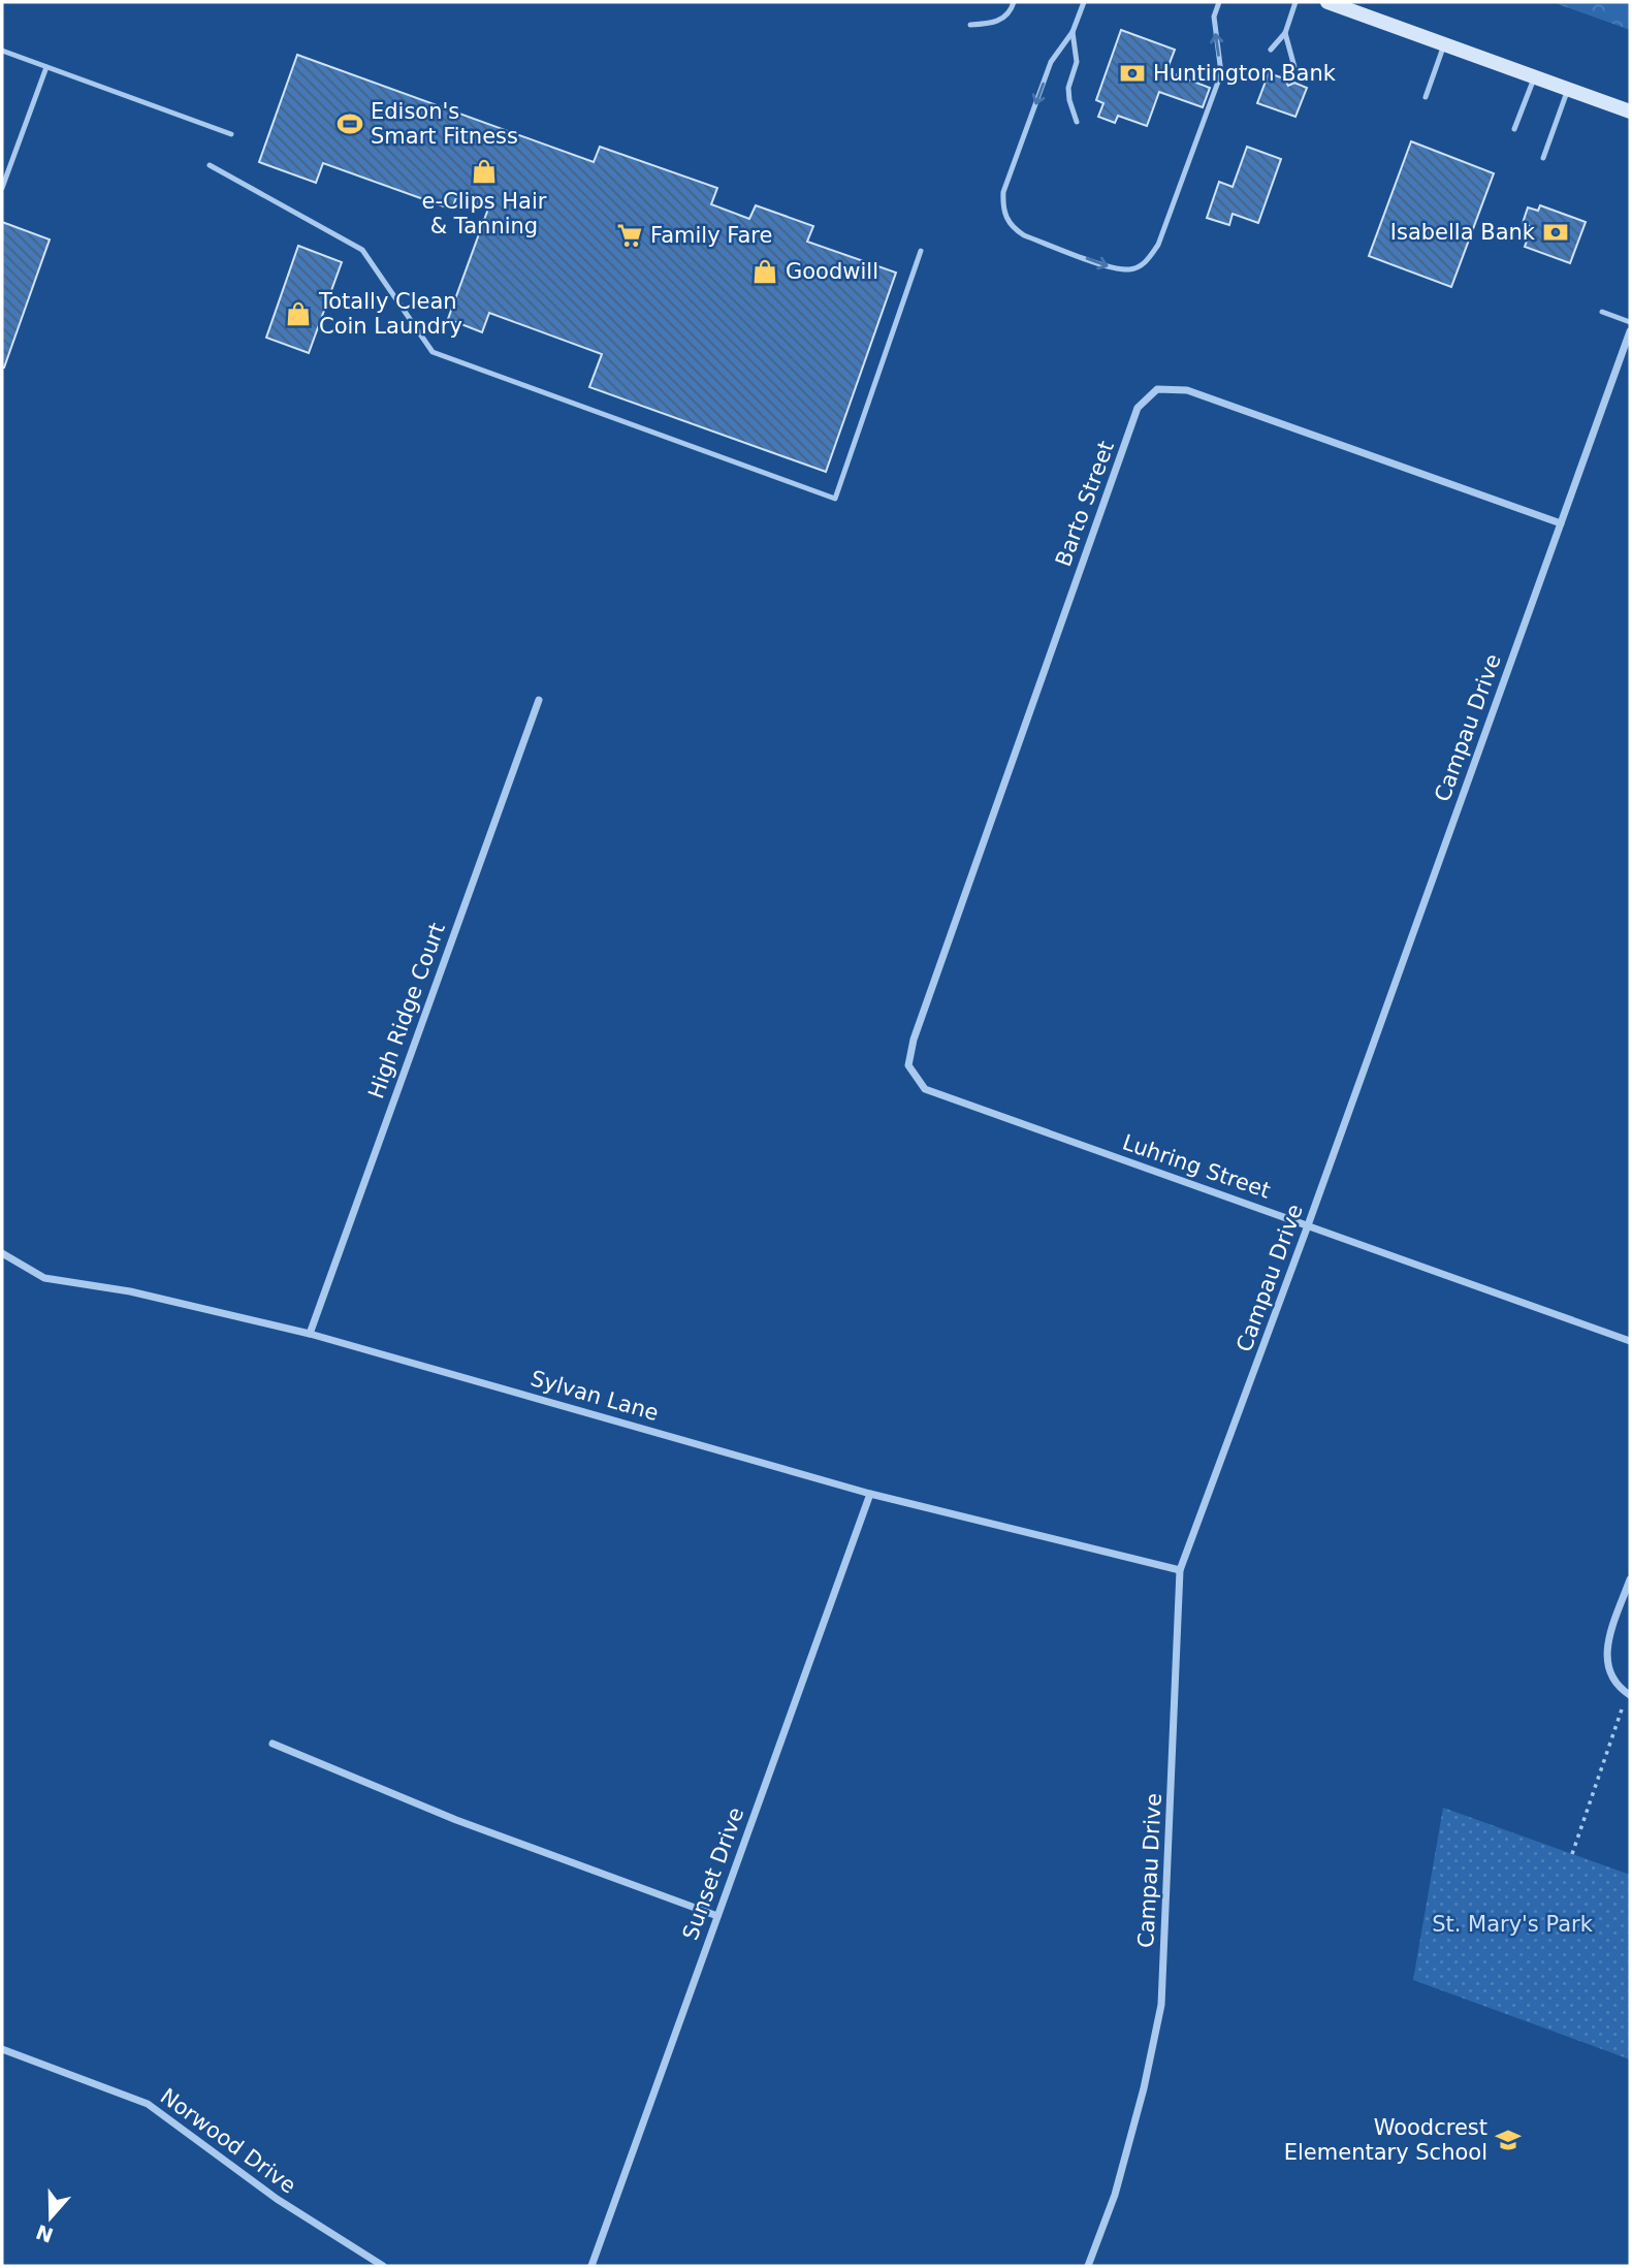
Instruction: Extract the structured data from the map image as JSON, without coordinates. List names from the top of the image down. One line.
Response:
{"streets":{"street":["Barto Street","Campau Drive","High Ridge Court","Luhring Street","Sylvan Lane","Sunset Drive","Norwood Drive"]},"crossings":[["Barto Street","Campau Drive"],["Barto Street","Luhring Street"],["Campau Drive","Luhring Street"],["Campau Drive","Sylvan Lane"],["High Ridge Court","Sylvan Lane"],["Sylvan Lane","Sunset Drive"]],"parks":["St. Mary's Park"],"places":{"bank":["Huntington Bank","Isabella Bank"],"sports":["Edison's Smart Fitness"],"shop":["e-Clips Hair & Tanning","Goodwill","Totally Clean Coin Laundry"],"supermarket":["Family Fare"],"school or university":["Woodcrest Elementary School"]},"north":"bottom"}
